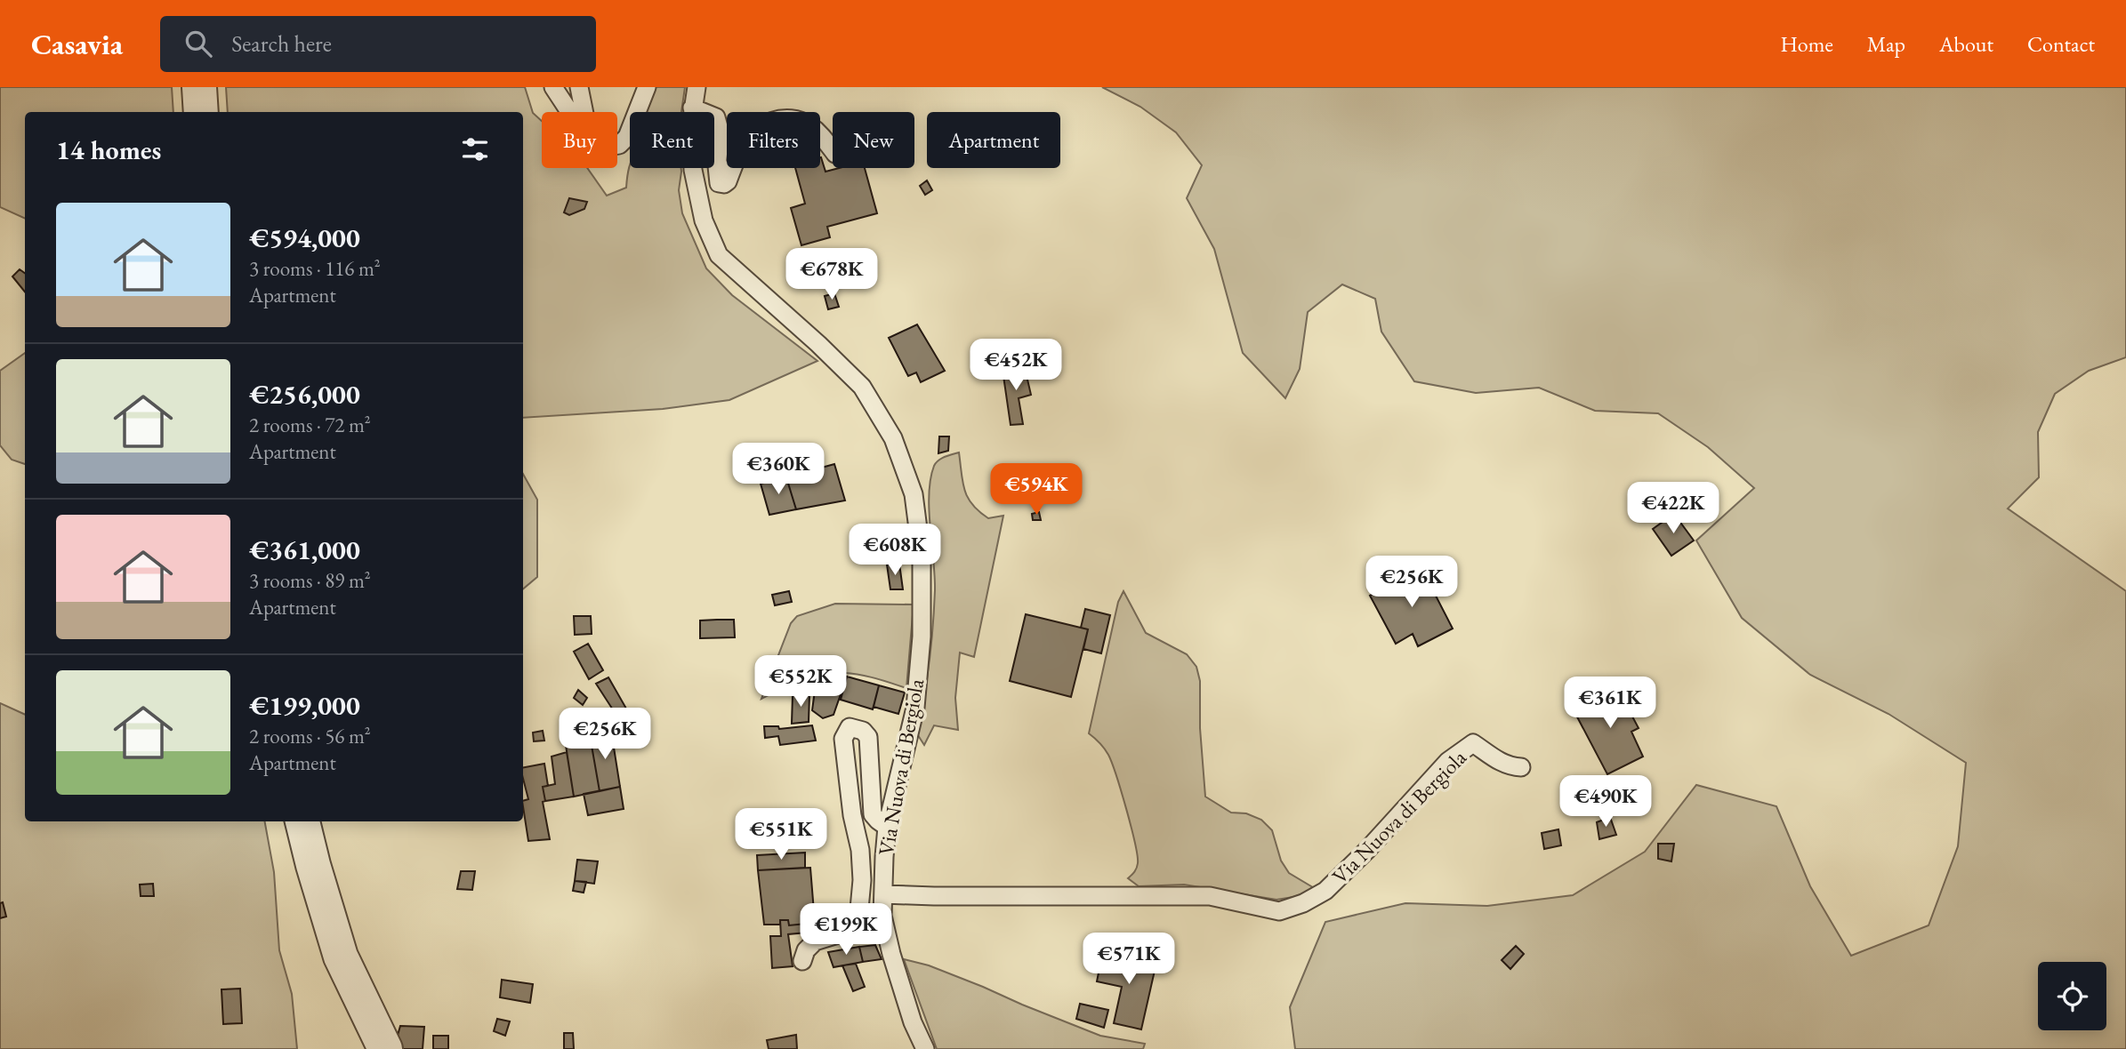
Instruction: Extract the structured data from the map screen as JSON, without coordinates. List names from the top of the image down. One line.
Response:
{"streets":{"lane":["Via Nuova di Bergiola"]},"page":{"header":"Casavia","search":"Search here","nav":["Home","Map","About","Contact"],"chip":["Buy","Rent","Filters","New","Apartment"],"heading":"14 homes","list":[{"name":"€594,000","note":"3 rooms · 116 m² · Apartment"},{"name":"€256,000","note":"2 rooms · 72 m² · Apartment"},{"name":"€361,000","note":"3 rooms · 89 m² · Apartment"},{"name":"€199,000","note":"2 rooms · 56 m² · Apartment"}],"price":["€678K","€452K","€360K","€594K","€422K","€608K","€256K","€552K","€361K","€256K","€490K","€551K","€199K","€571K"]}}
